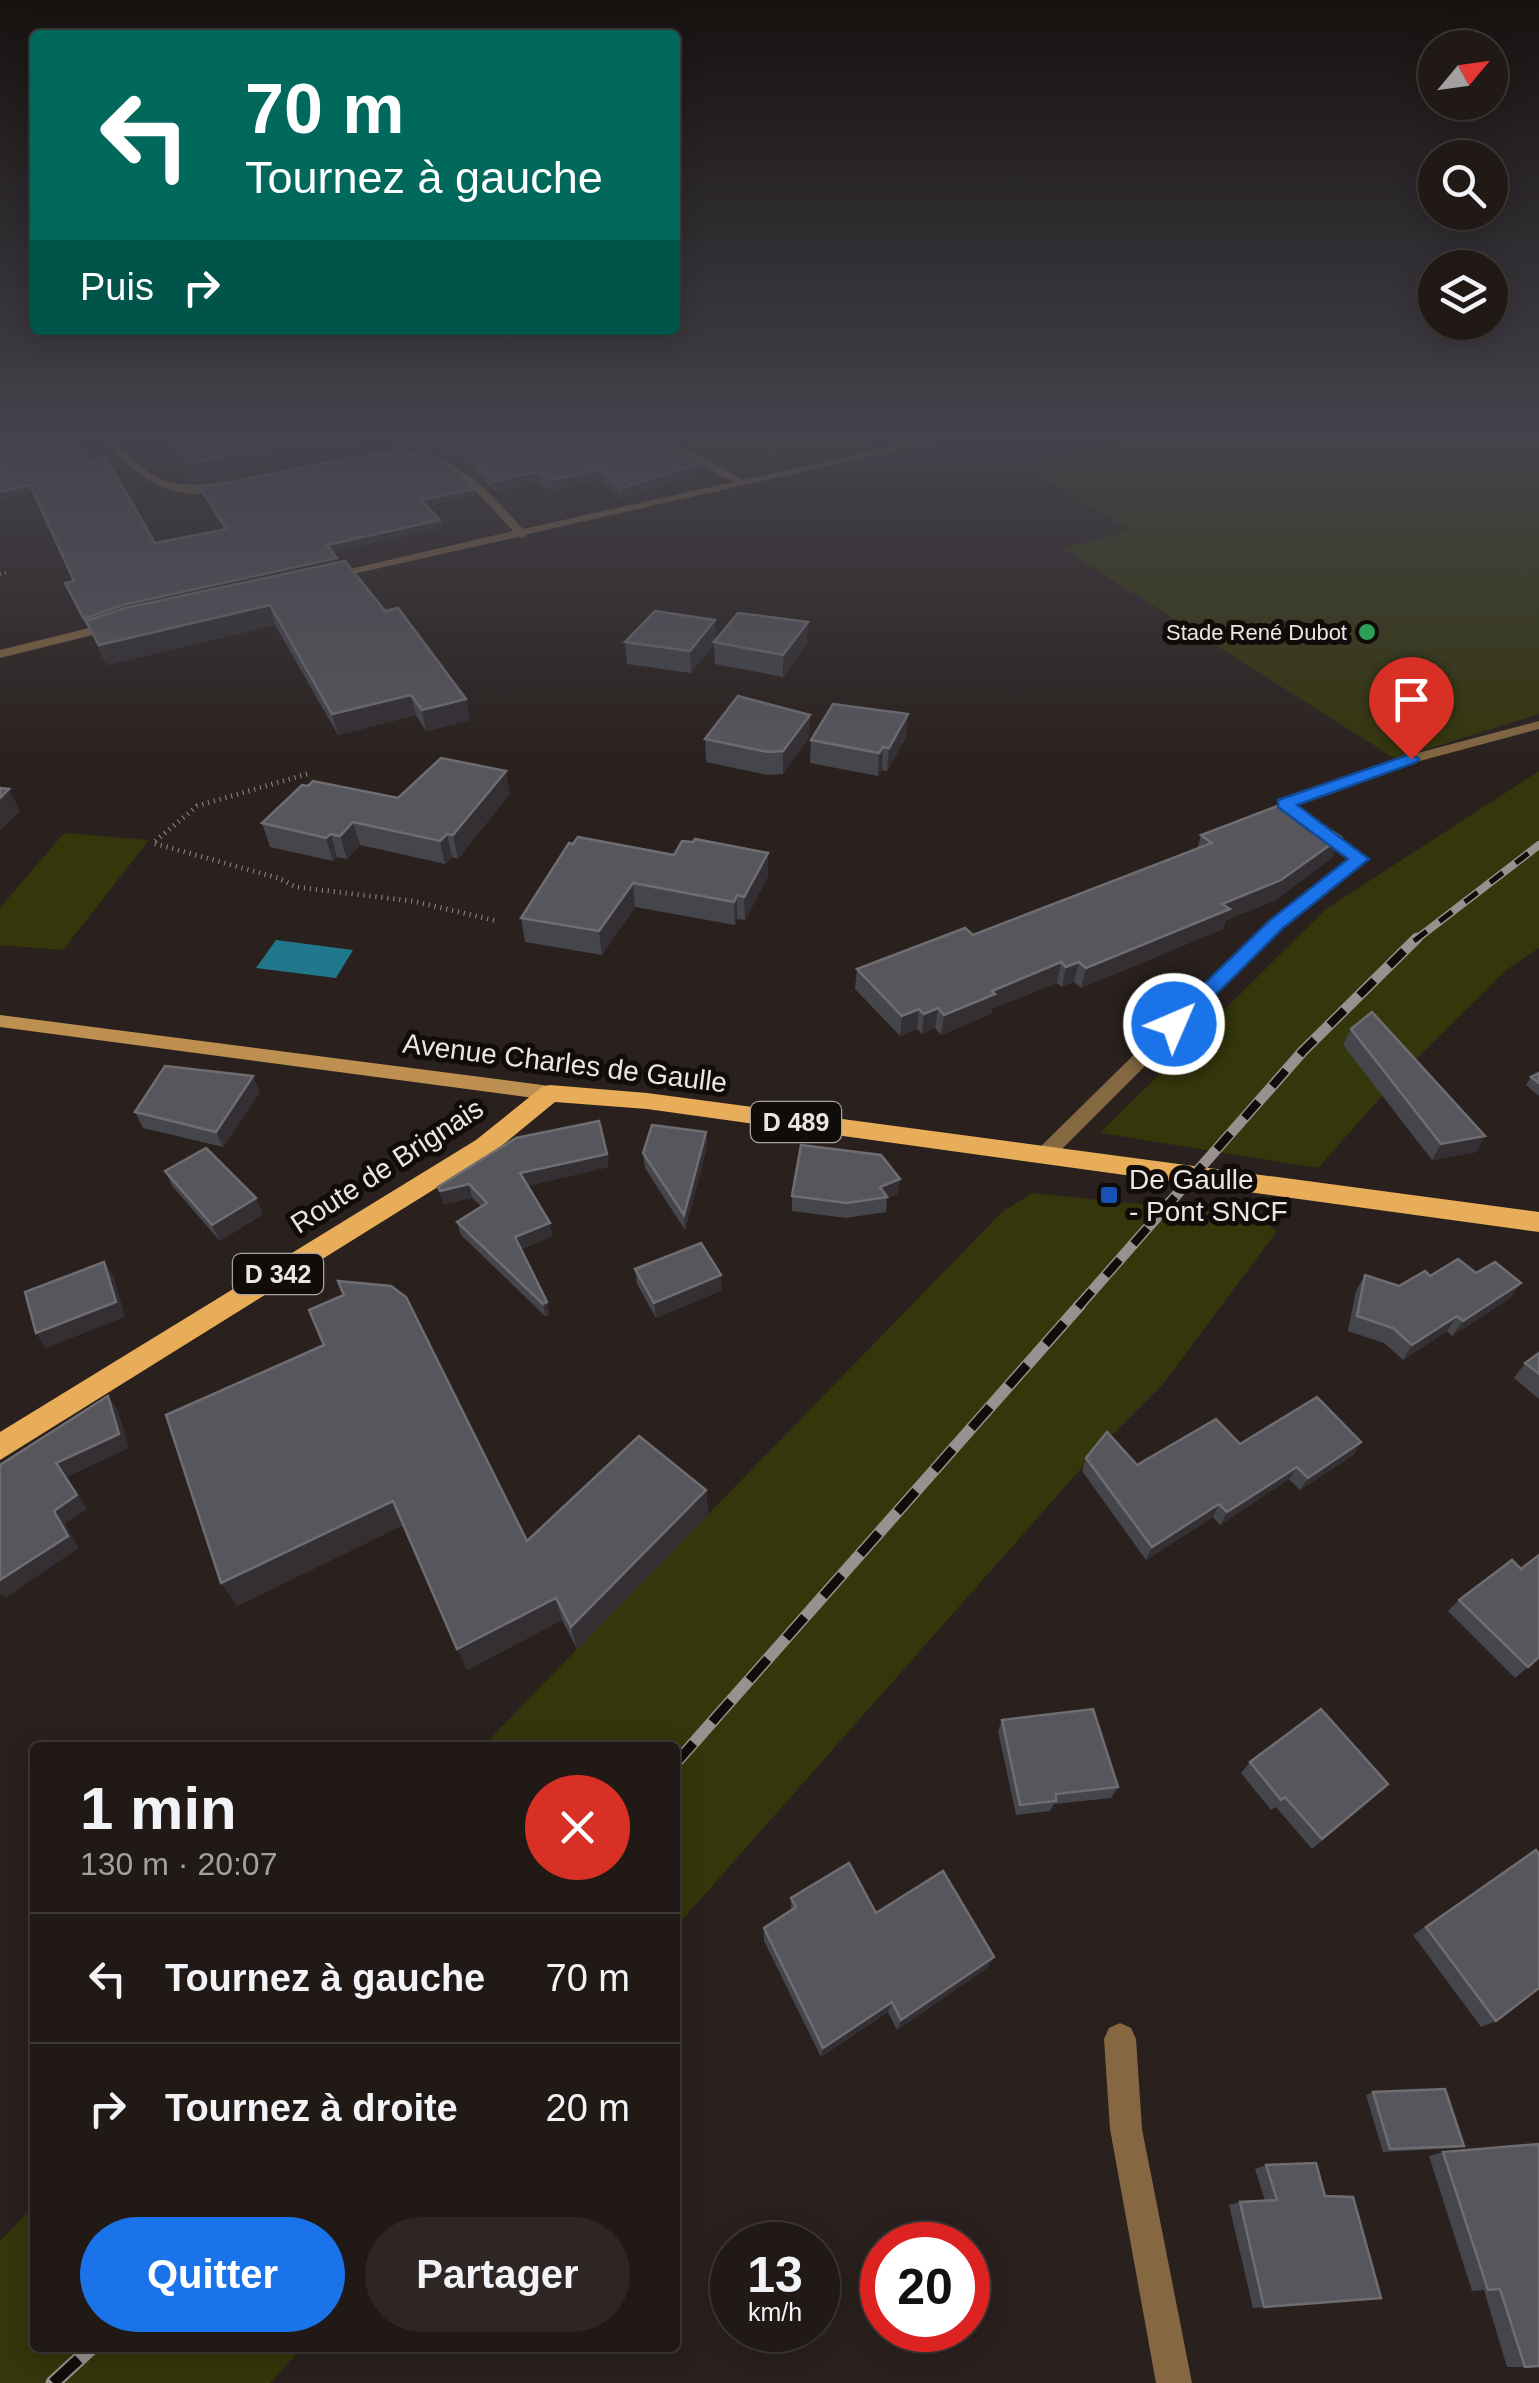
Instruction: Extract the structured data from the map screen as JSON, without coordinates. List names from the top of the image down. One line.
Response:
{"streets":{"main road":["Avenue Charles de Gaulle","D 489","Route de Brignais","D 342"]},"crossings":[["Avenue Charles de Gaulle","Route de Brignais"]],"places":{"other":["Stade René Dubot"],"transit":["De Gaulle - Pont SNCF"]},"north":"top right","page":{"turn":["70 m","Tournez à gauche"],"then":"Puis","heading":["1 min","130 m · 20:07"],"list":[{"name":"Tournez à gauche","value":"70 m"},{"name":"Tournez à droite","value":"20 m"}],"buttons":["Quitter","Partager"],"speed":"13 km/h","limit":"20"}}
